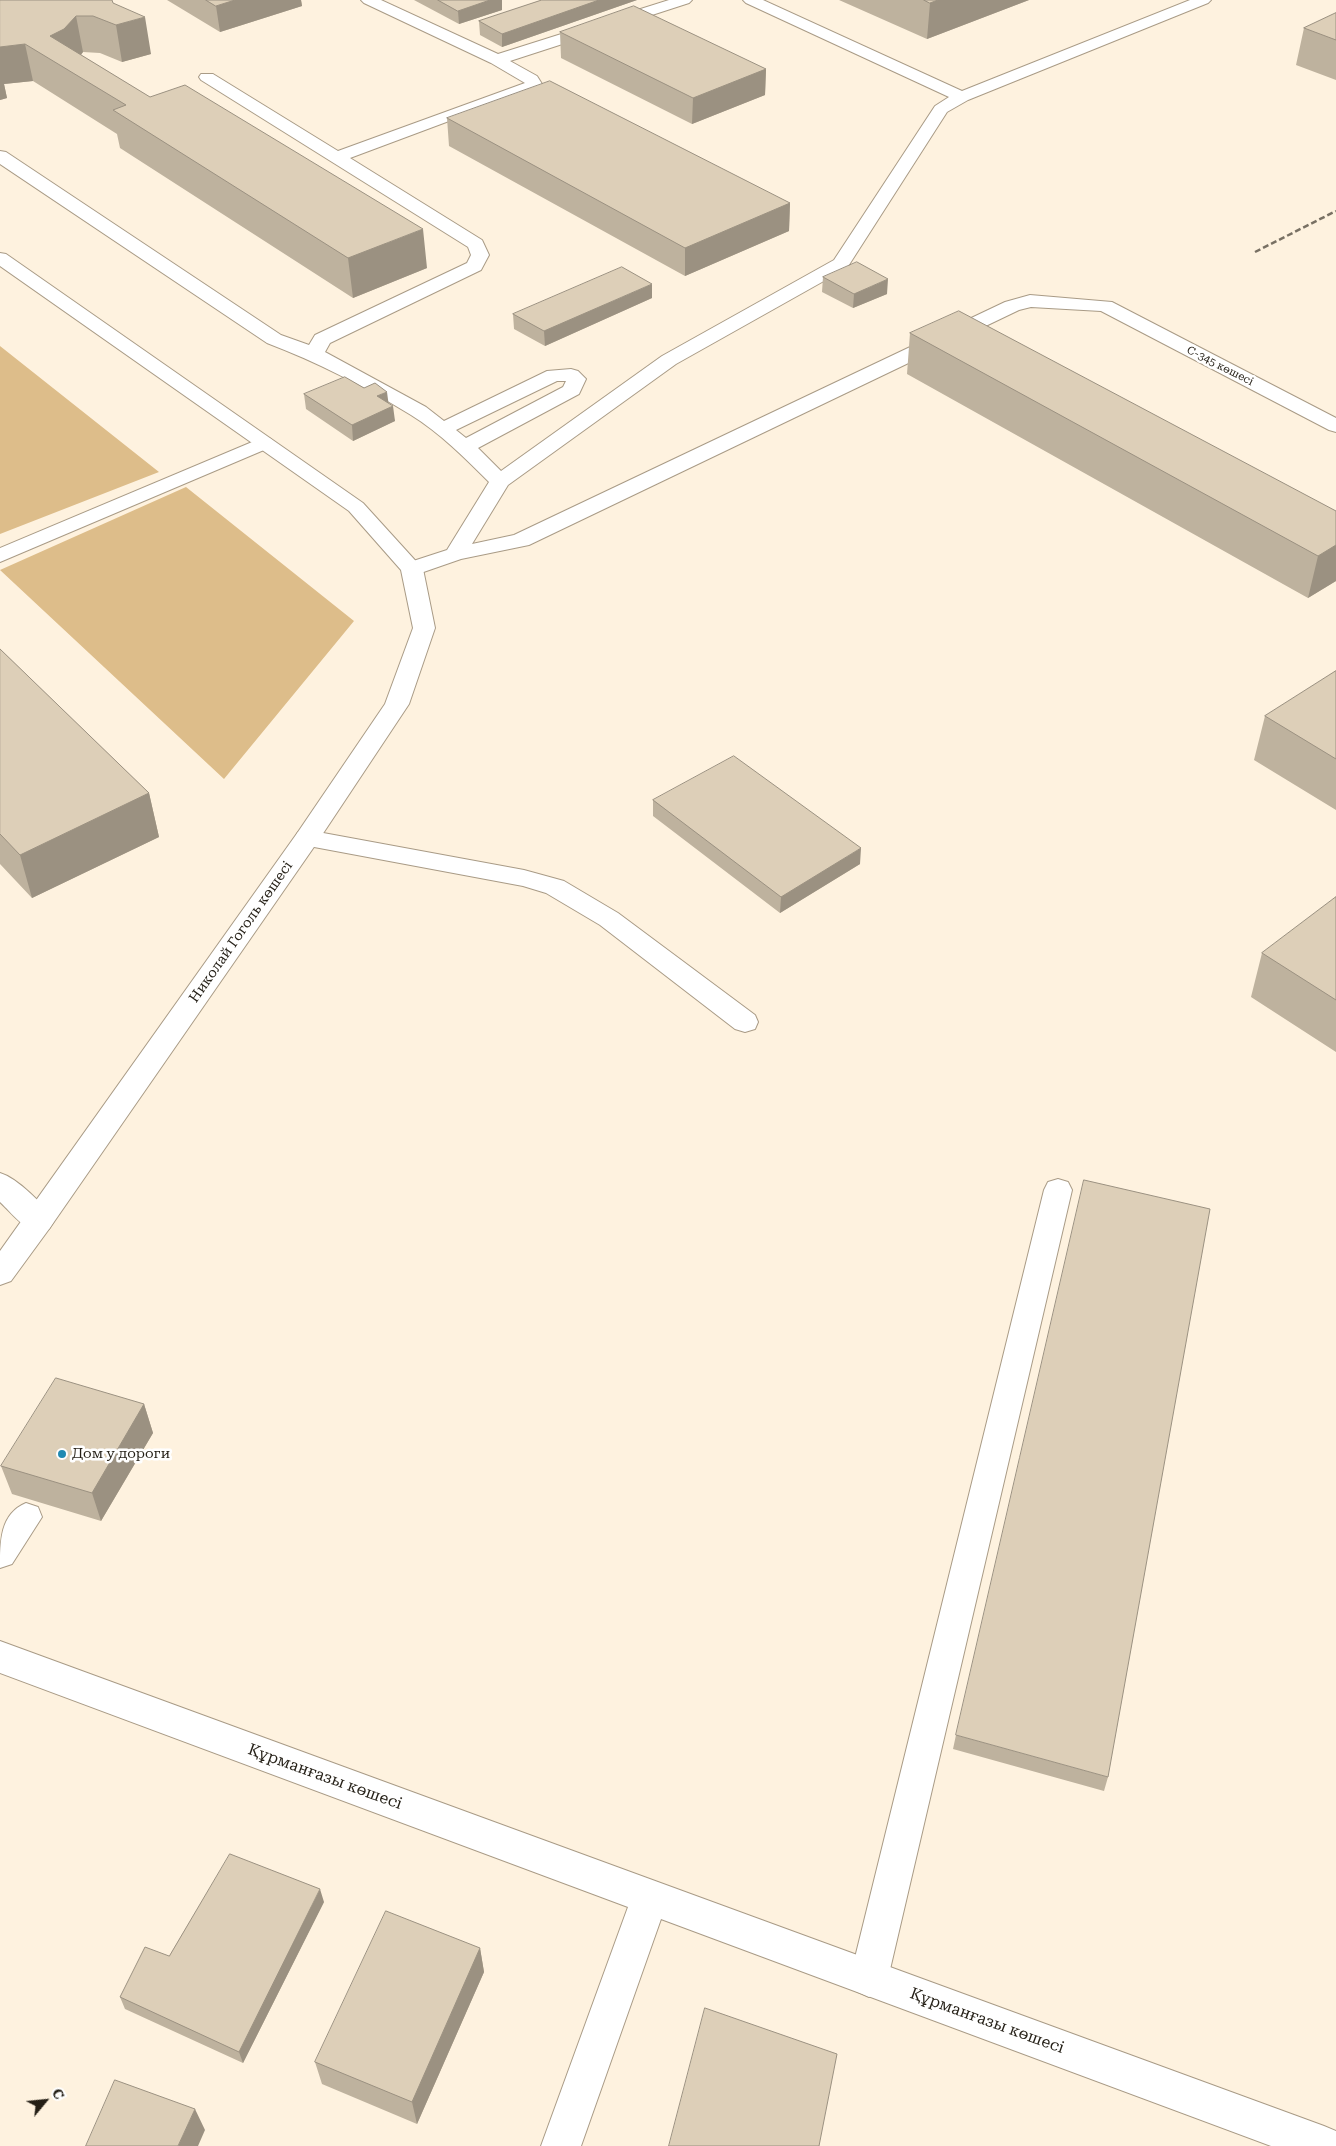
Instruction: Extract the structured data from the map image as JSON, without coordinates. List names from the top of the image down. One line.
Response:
{"streets":{"main road":["С-345 көшесі","Николай Гоголь көшесі","Құрманғазы көшесі"]},"places":["Дом у дороги"],"north":"top right"}
